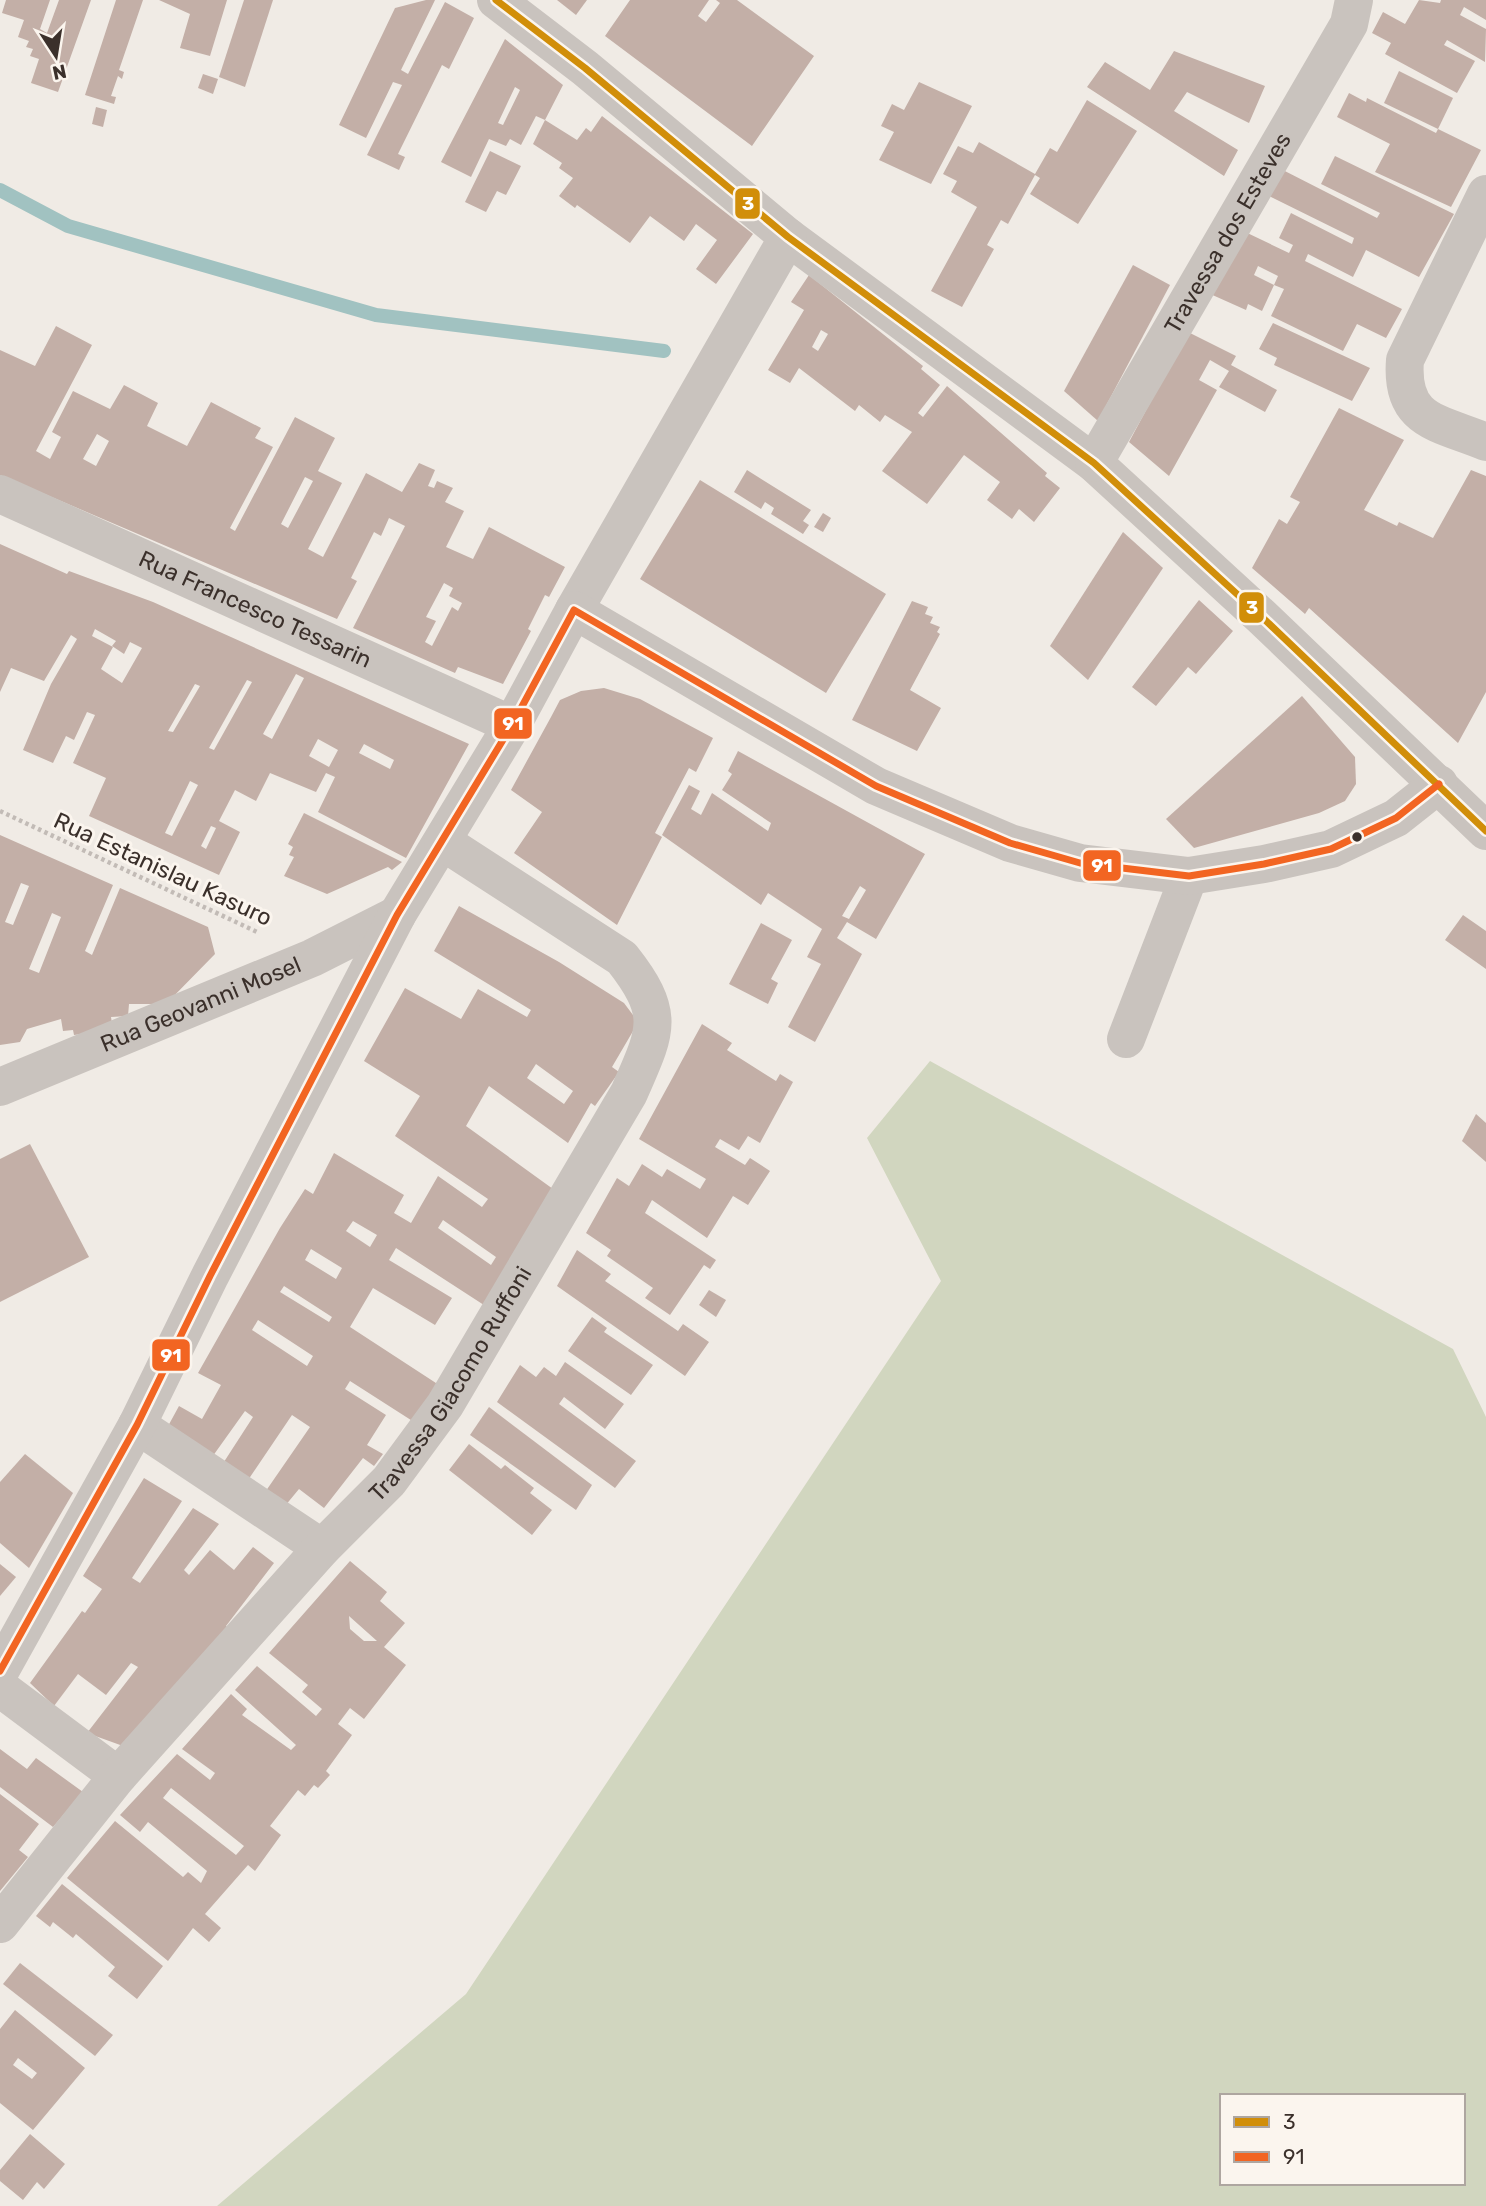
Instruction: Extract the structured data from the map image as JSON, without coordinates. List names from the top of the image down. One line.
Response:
{"streets":{"street":["Travessa dos Esteves","Rua Francesco Tessarin","Rua Geovanni Mosel","Travessa Giacomo Ruffoni"],"path":["Rua Estanislau Kasuro"]},"crossings":[["Rua Estanislau Kasuro","Rua Geovanni Mosel"]],"lines":["transit line 3","transit line 91"],"legend":["3","91"],"north":"bottom"}
